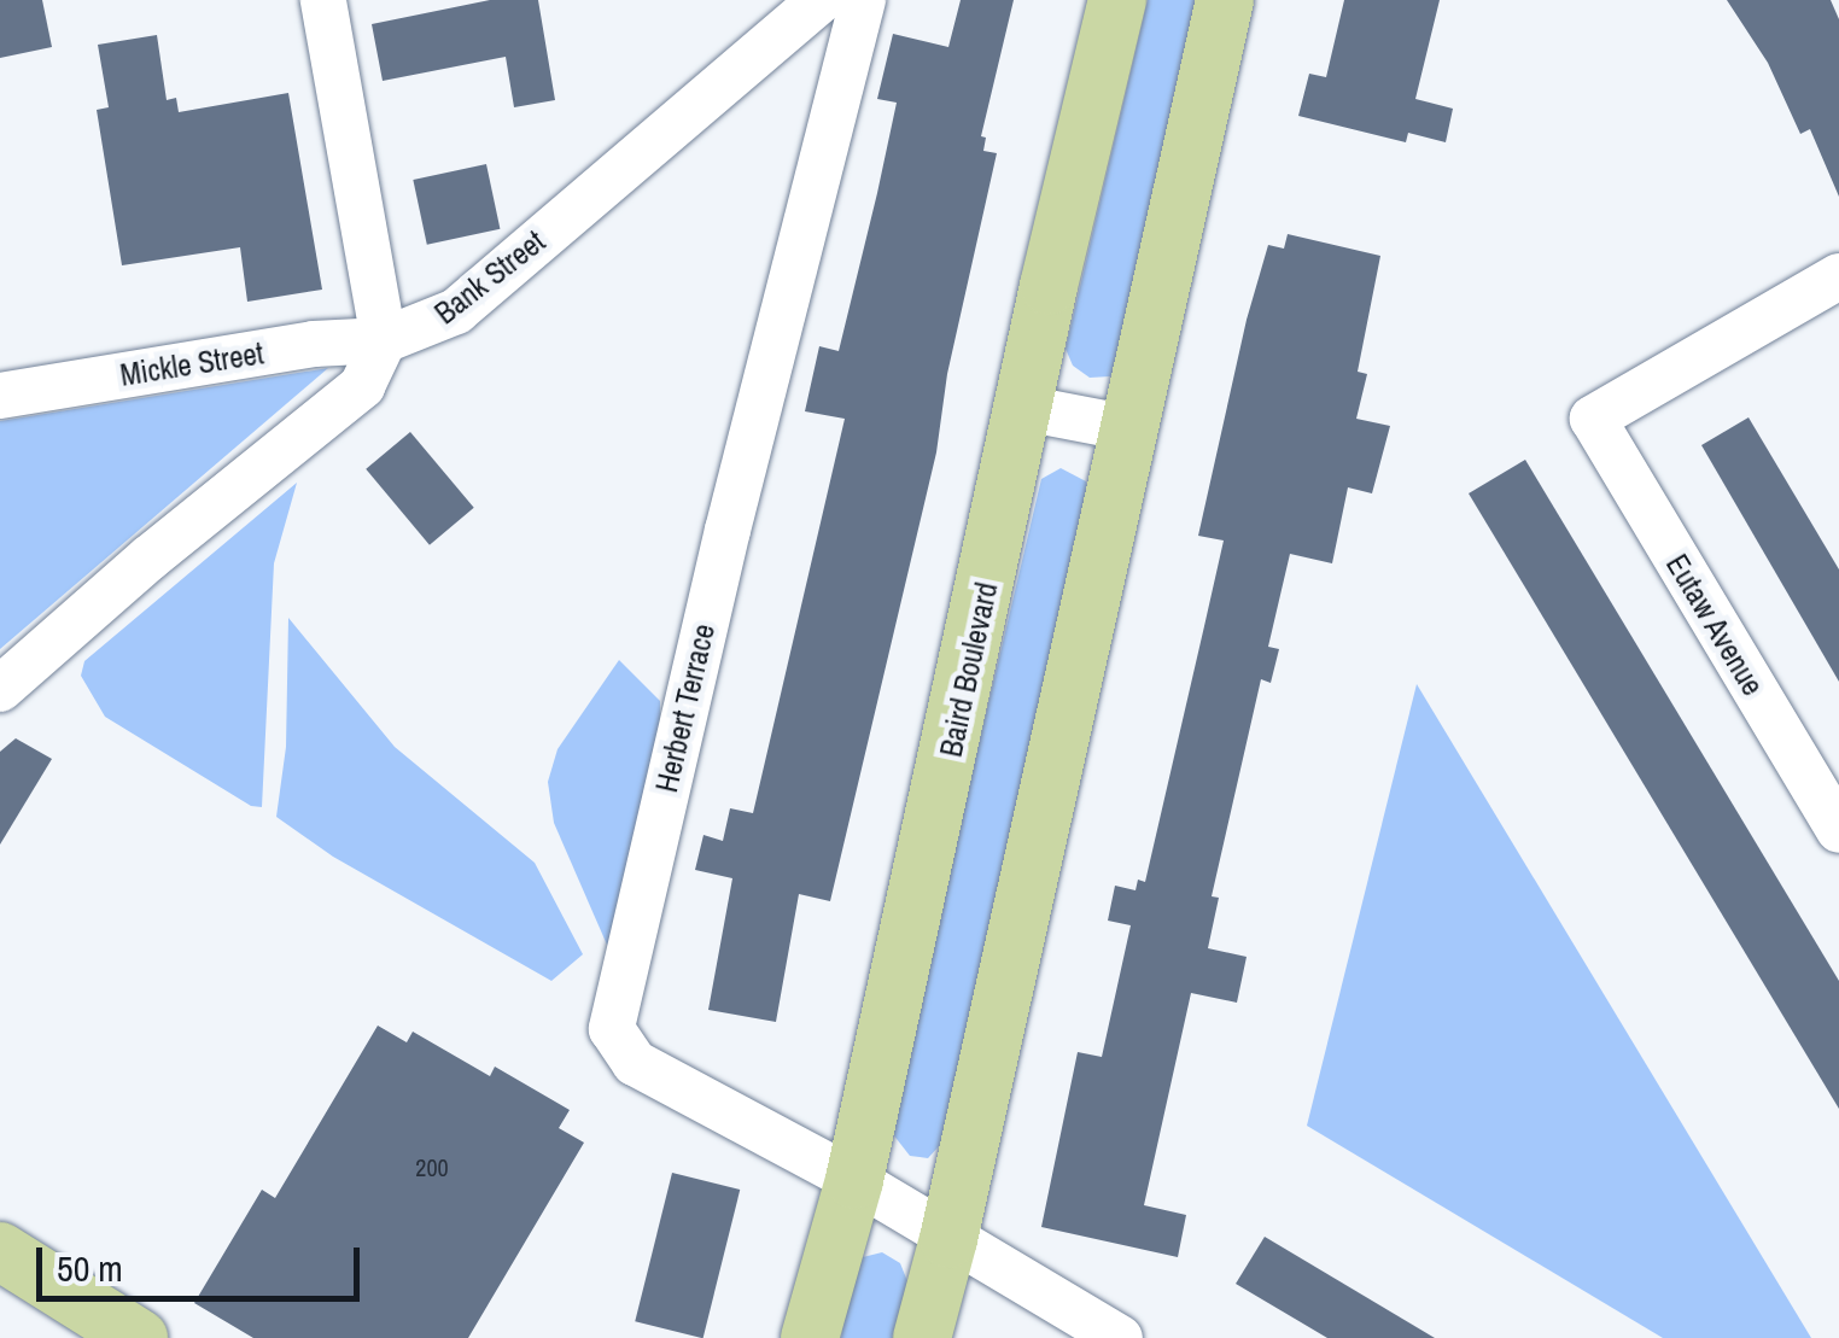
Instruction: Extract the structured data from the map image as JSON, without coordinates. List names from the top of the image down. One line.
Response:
{"streets":{"main road":["Baird Boulevard"],"street":["Bank Street","Mickle Street","Eutaw Avenue","Herbert Terrace"]},"crossings":[["Bank Street","Mickle Street"],["Baird Boulevard","Herbert Terrace"]],"house_numbers":["200"],"scale_bar":"50 m"}
